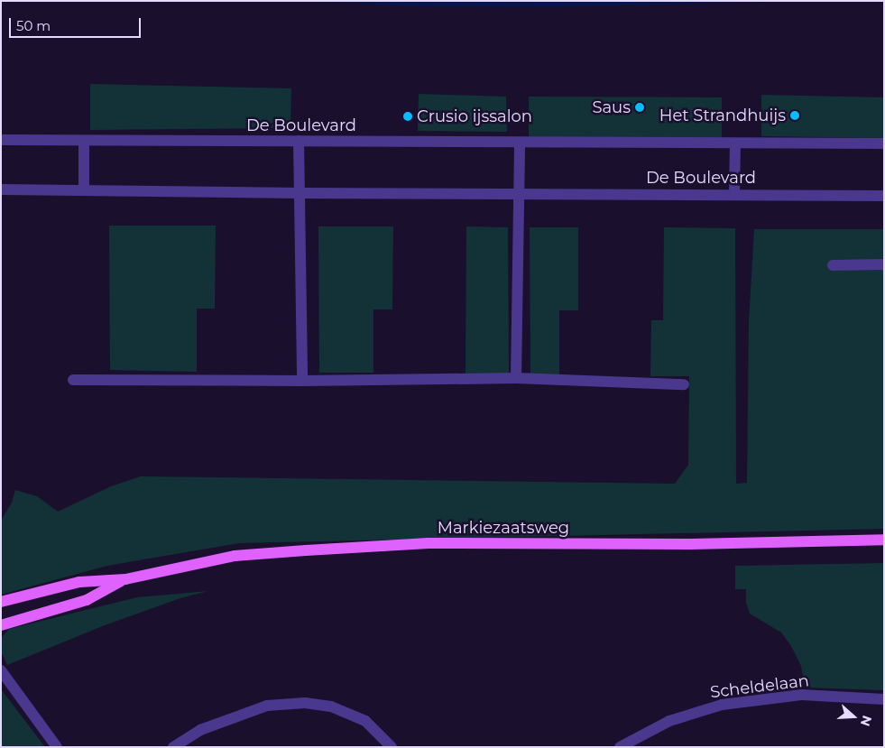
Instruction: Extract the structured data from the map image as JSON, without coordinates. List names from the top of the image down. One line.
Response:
{"streets":{"main road":["Markiezaatsweg"],"street":["De Boulevard","Scheldelaan"]},"places":["Saus","Het Strandhuijs","Crusio ijssalon"],"scale_bar":"50 m","north":"right"}
